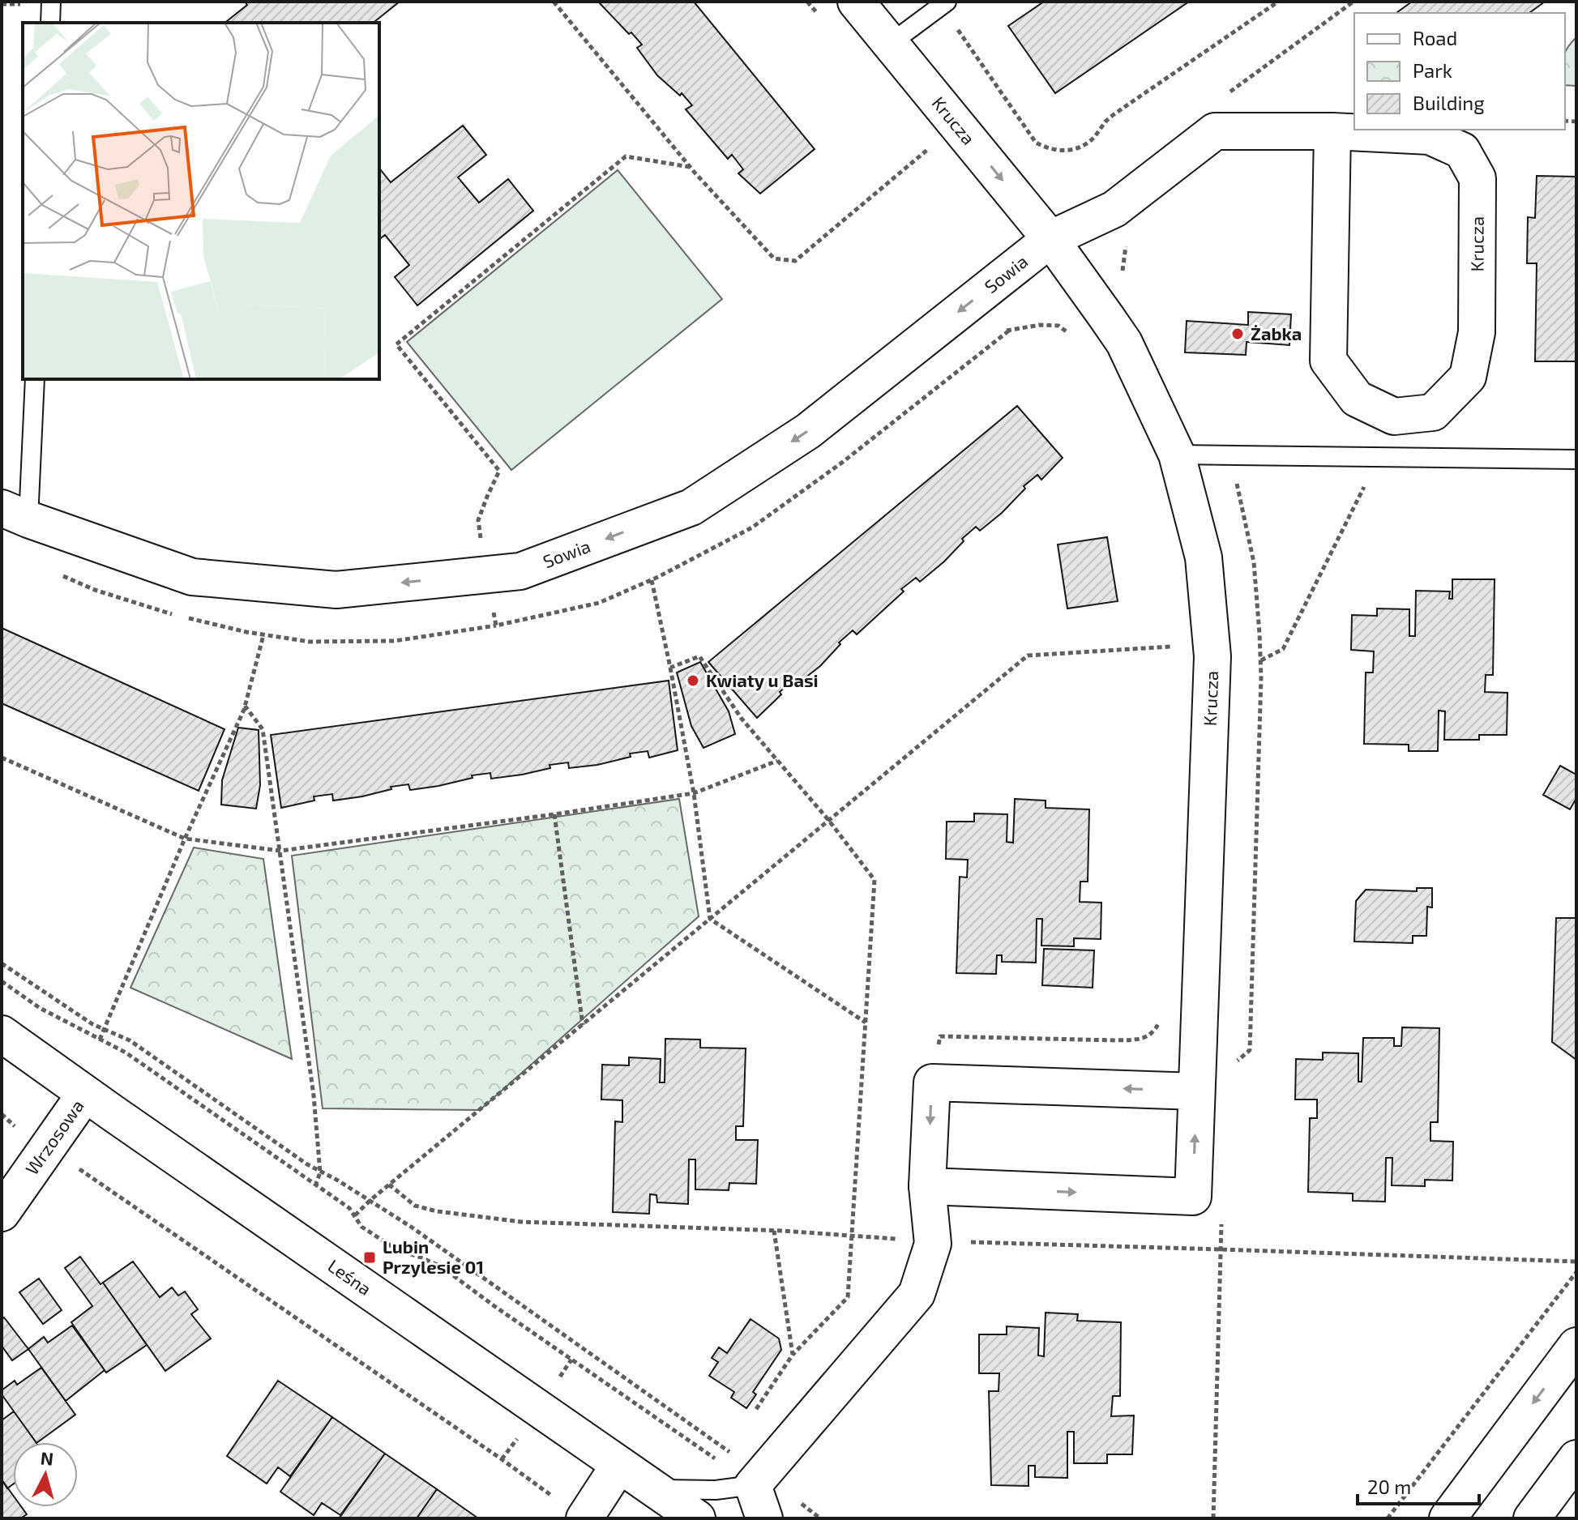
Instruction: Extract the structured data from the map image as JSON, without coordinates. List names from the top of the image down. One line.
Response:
{"streets":{"street":["Krucza","Sowia","Wrzosowa","Leśna"]},"crossings":[["Krucza","Sowia"],["Wrzosowa","Leśna"]],"one_way":["Sowia"],"places":{"other":["Żabka","Kwiaty u Basi"],"transit":["Lubin Przylesie 01"]},"legend":["Road","Park","Building"],"scale_bar":"20 m","north":"top"}
